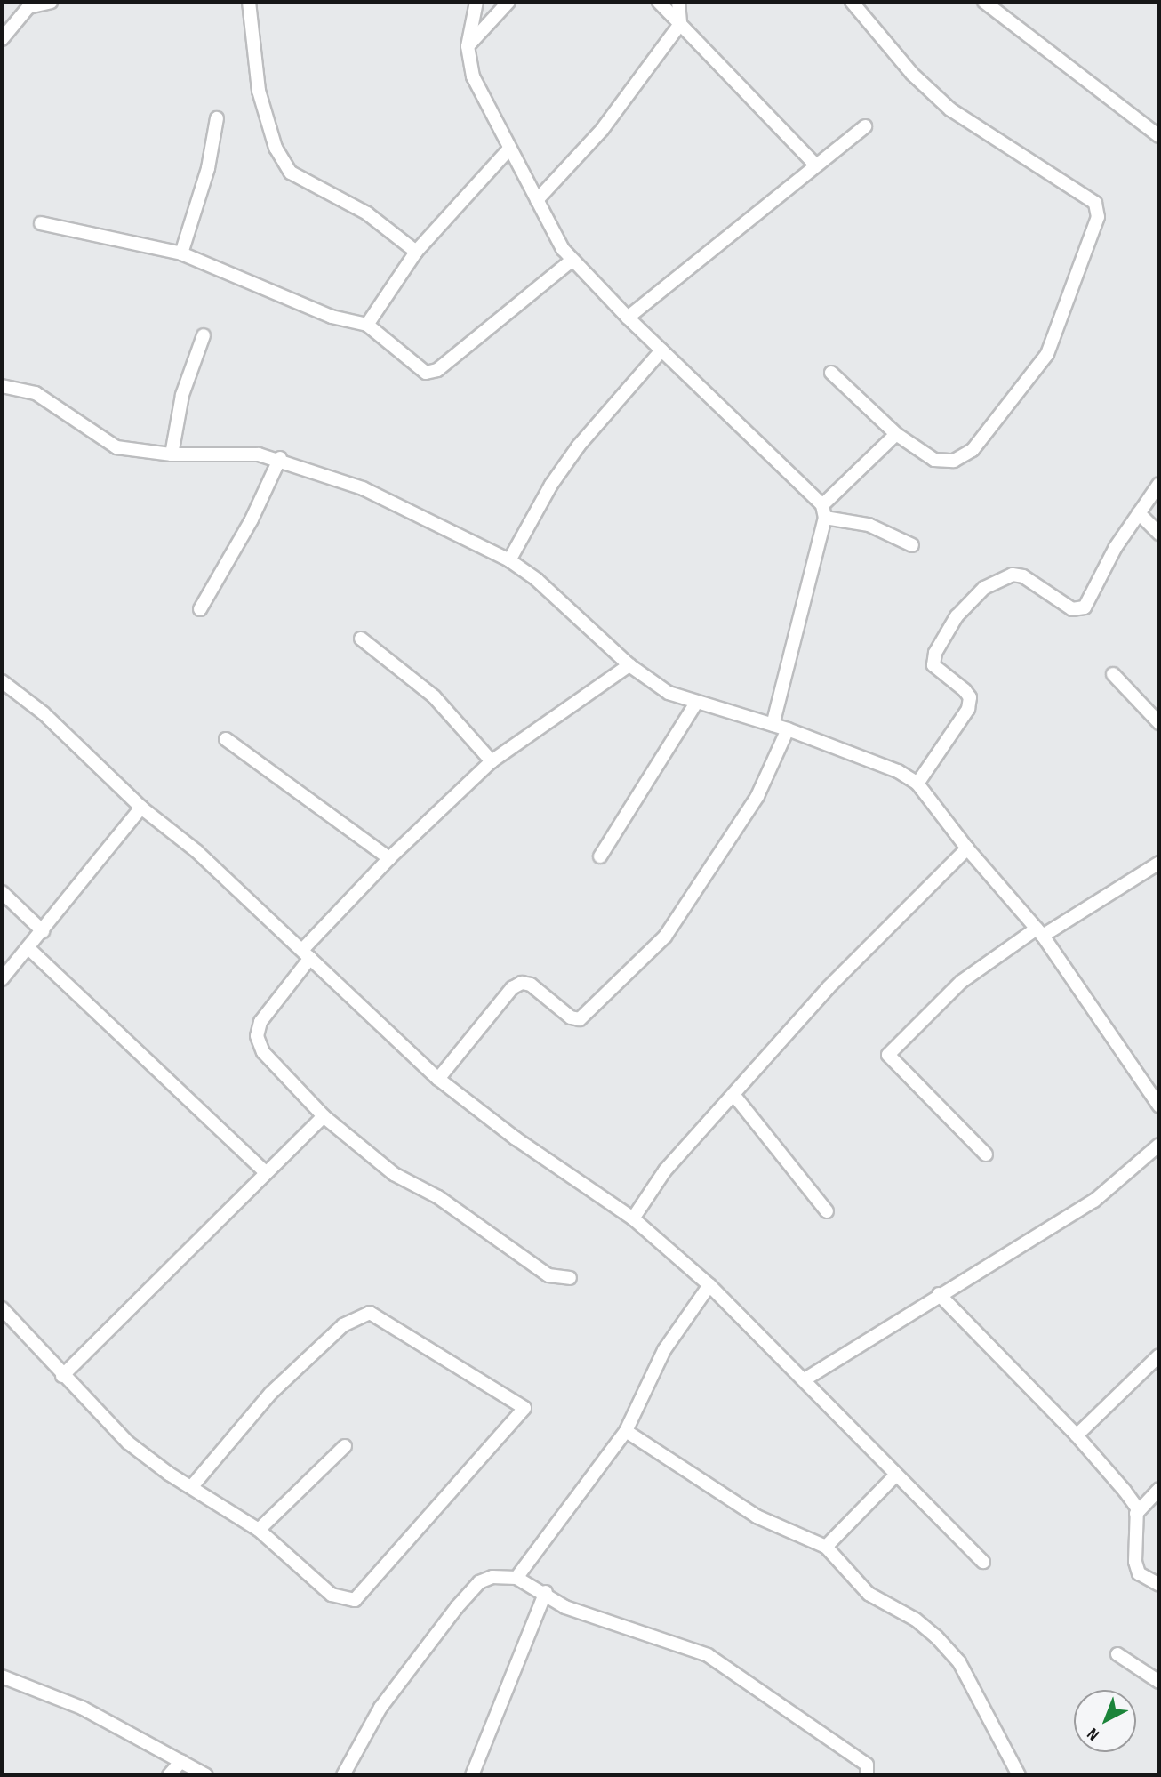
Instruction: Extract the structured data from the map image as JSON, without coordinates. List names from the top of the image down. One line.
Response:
{"north":"bottom left"}
